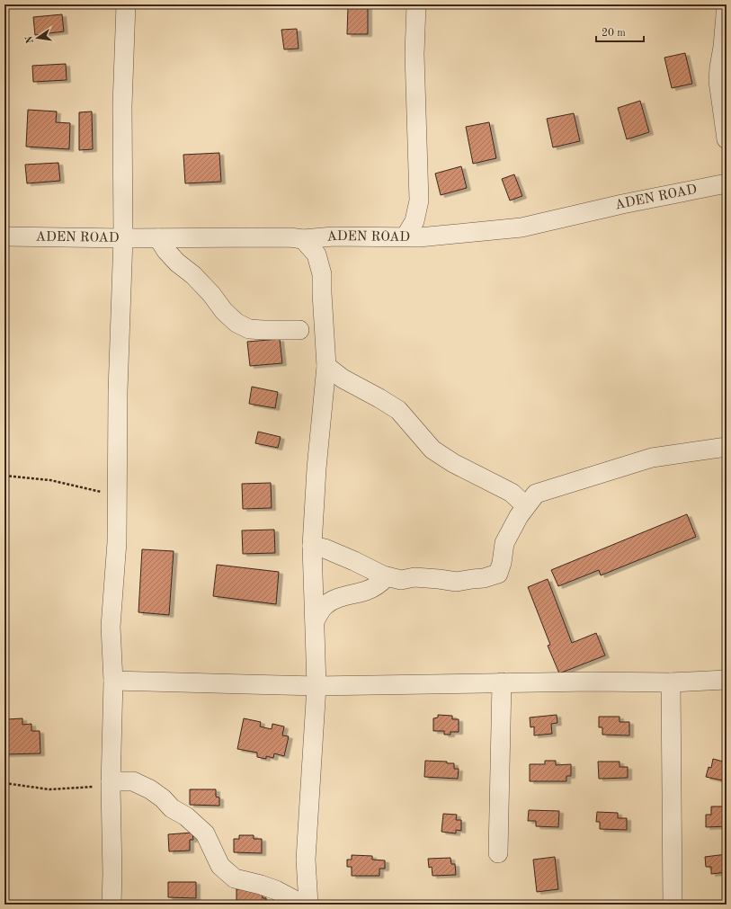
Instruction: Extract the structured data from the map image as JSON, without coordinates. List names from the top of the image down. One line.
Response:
{"streets":{"street":["ADEN ROAD"]},"scale_bar":"20 m","north":"left"}
